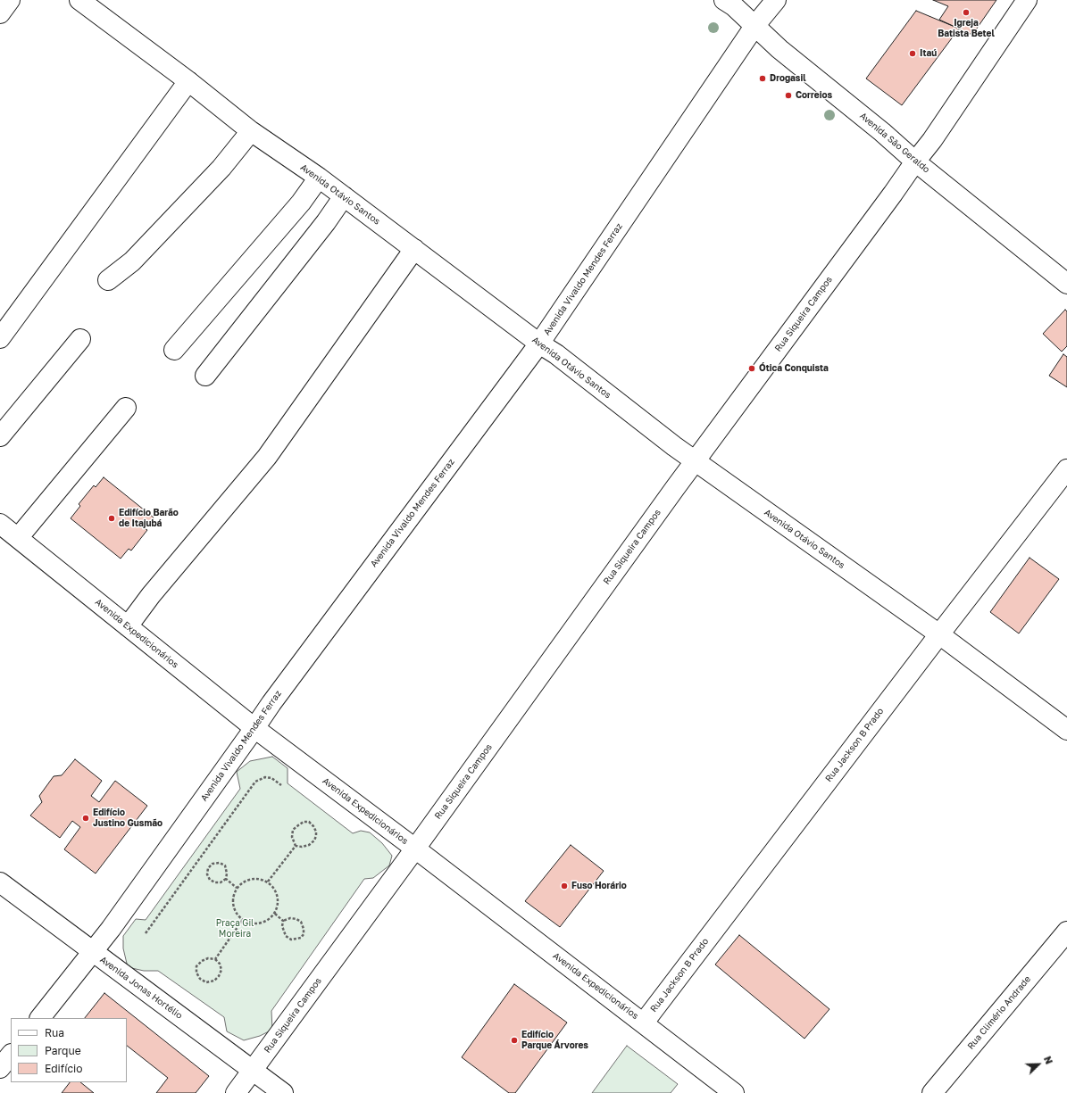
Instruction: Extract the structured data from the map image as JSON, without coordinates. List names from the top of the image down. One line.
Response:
{"streets":{"street":["Avenida São Geraldo","Avenida Otávio Santos","Avenida Vivaldo Mendes Ferraz","Rua Siqueira Campos","Avenida Expedicionários","Rua Jackson B Prado","Avenida Jonas Hortélio","Rua Climério Andrade"]},"crossings":[["Avenida São Geraldo","Avenida Vivaldo Mendes Ferraz"],["Avenida São Geraldo","Rua Siqueira Campos"],["Avenida Otávio Santos","Avenida Vivaldo Mendes Ferraz"],["Avenida Otávio Santos","Rua Siqueira Campos"],["Avenida Otávio Santos","Rua Jackson B Prado"],["Avenida Vivaldo Mendes Ferraz","Avenida Expedicionários"],["Avenida Vivaldo Mendes Ferraz","Avenida Jonas Hortélio"],["Rua Siqueira Campos","Avenida Expedicionários"],["Rua Siqueira Campos","Avenida Jonas Hortélio"],["Avenida Expedicionários","Rua Jackson B Prado"]],"parks":["Praça Gil Moreira"],"places":["Igreja Batista Betel","Itaú","Drogasil","Correios","Ótica Conquista","Edifício Barão de Itajubá","Edifício Justino Gusmão","Fuso Horário","Edifício Parque Árvores"],"legend":["Rua","Parque","Edifício"],"north":"top right"}
